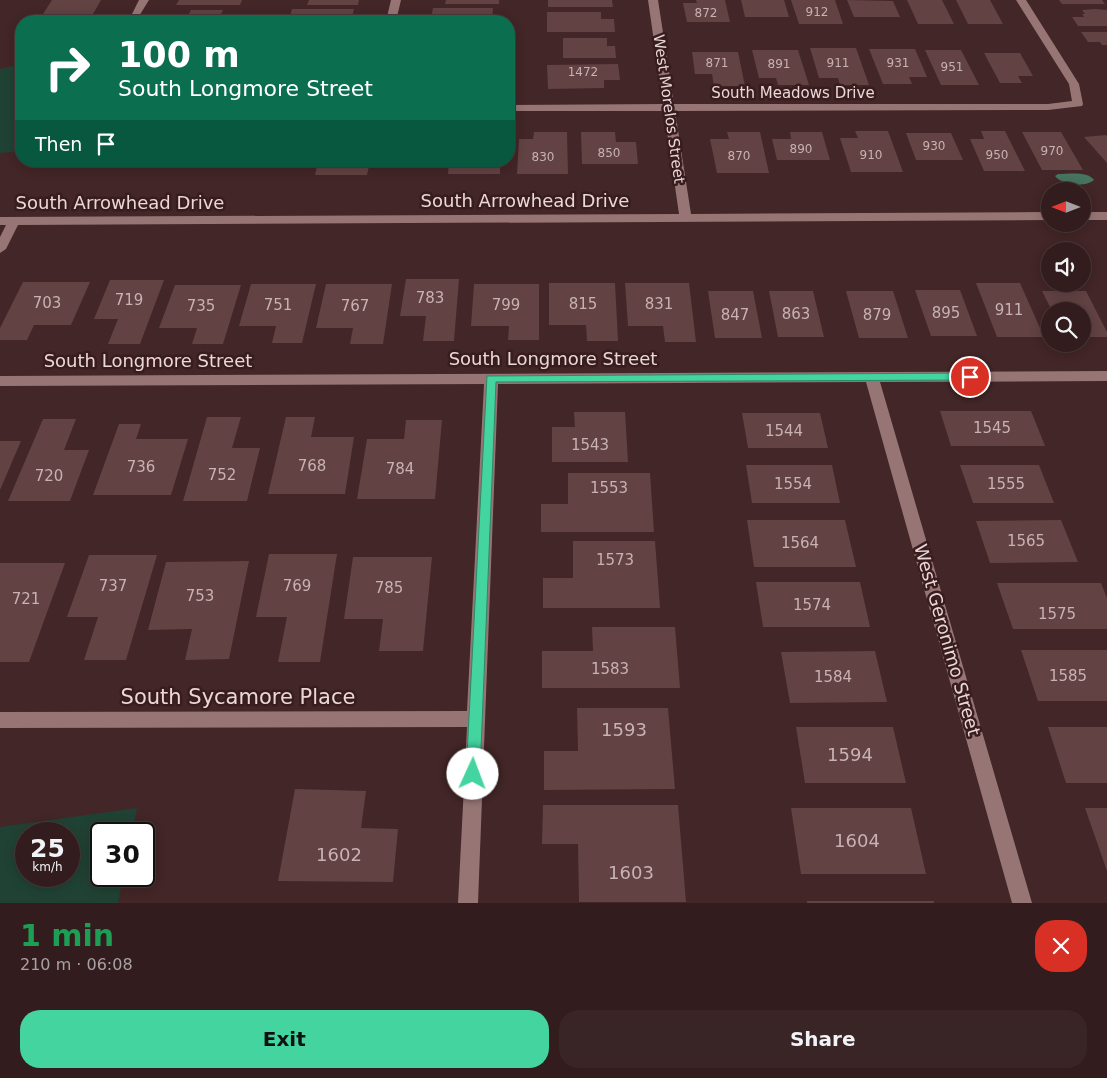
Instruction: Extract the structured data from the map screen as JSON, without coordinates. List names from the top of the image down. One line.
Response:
{"streets":{"street":["South Meadows Drive","West Morelos Street","South Arrowhead Drive","South Longmore Street","West Geronimo Street","South Sycamore Place"]},"crossings":[["South Meadows Drive","West Morelos Street"],["West Morelos Street","South Arrowhead Drive"],["South Longmore Street","West Geronimo Street"]],"house_numbers":["912","872","871","911","931","891","951","1472","930","890","970","850","910","950","870","830","783","719","703","815","831","751","799","735","767","911","895","863","847","879","1545","1544","1543","768","736","784","752","720","1554","1555","1553","1565","1564","1573","737","769","785","753","721","1574","1575","1583","1585","1584","1593","1594","1604","1602","1603"],"north":"left","page":{"turn":["100 m","South Longmore Street"],"then":"Then","speed":"25 km/h","limit":"30","heading":["1 min","210 m · 06:08"],"buttons":["Exit","Share"]}}
